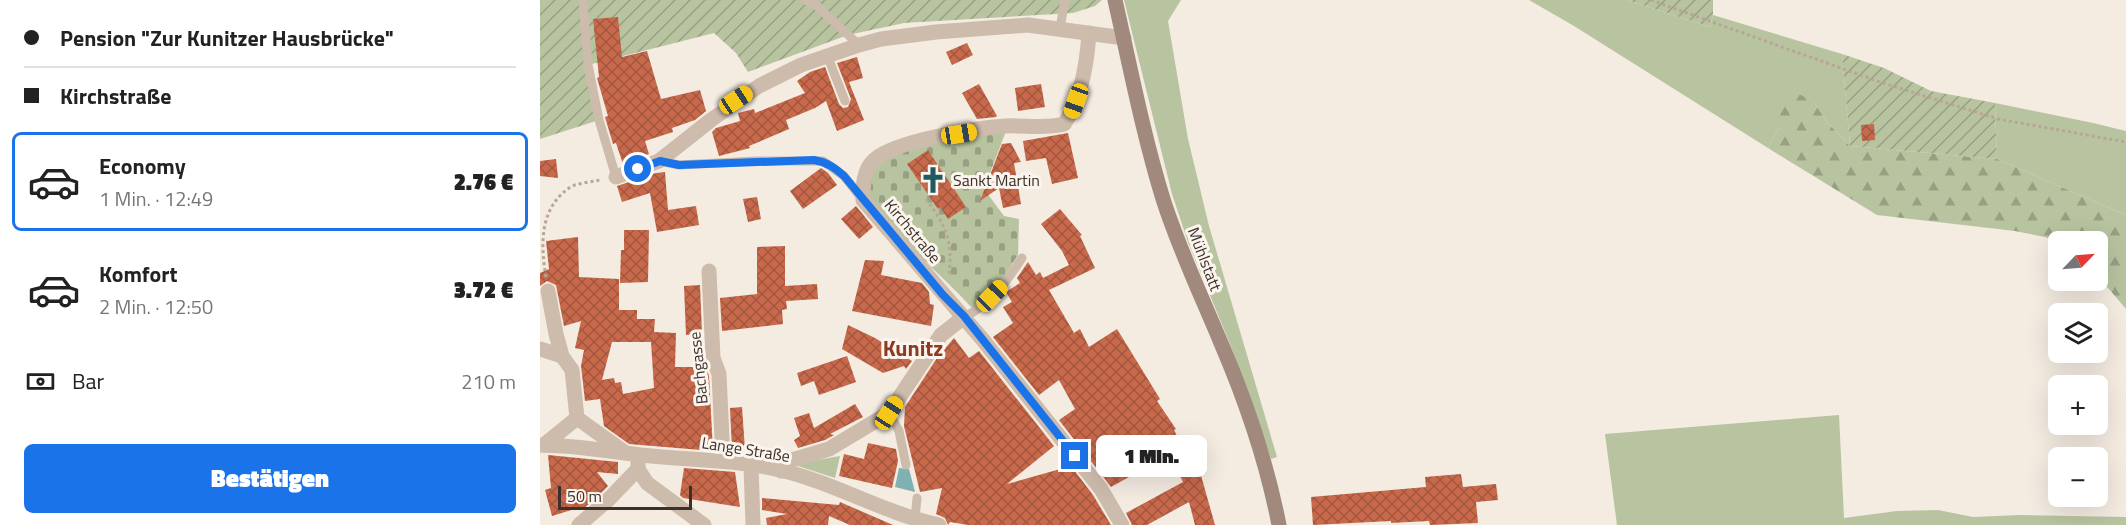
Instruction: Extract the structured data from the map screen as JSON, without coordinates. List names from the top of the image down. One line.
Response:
{"streets":{"street":["Kirchstraße","Mühlstatt","Bachgasse","Lange Straße"]},"crossings":[["Bachgasse","Lange Straße"]],"districts":["Kunitz"],"places":{"church":["Sankt Martin"]},"scale_bar":"50 m","north":"top right","page":{"banner":["Pension \"Zur Kunitzer Hausbrücke\"","Kirchstraße"],"list":[{"name":"Economy","note":"1 Min. · 12:49","value":"2.76 €"},{"name":"Komfort","note":"2 Min. · 12:50","value":"3.72 €"}],"map_buttons":["+","−"],"pay":["Bar","210 m"],"buttons":"Bestätigen","bubble":"1 Min.","scale":"50 m"}}
